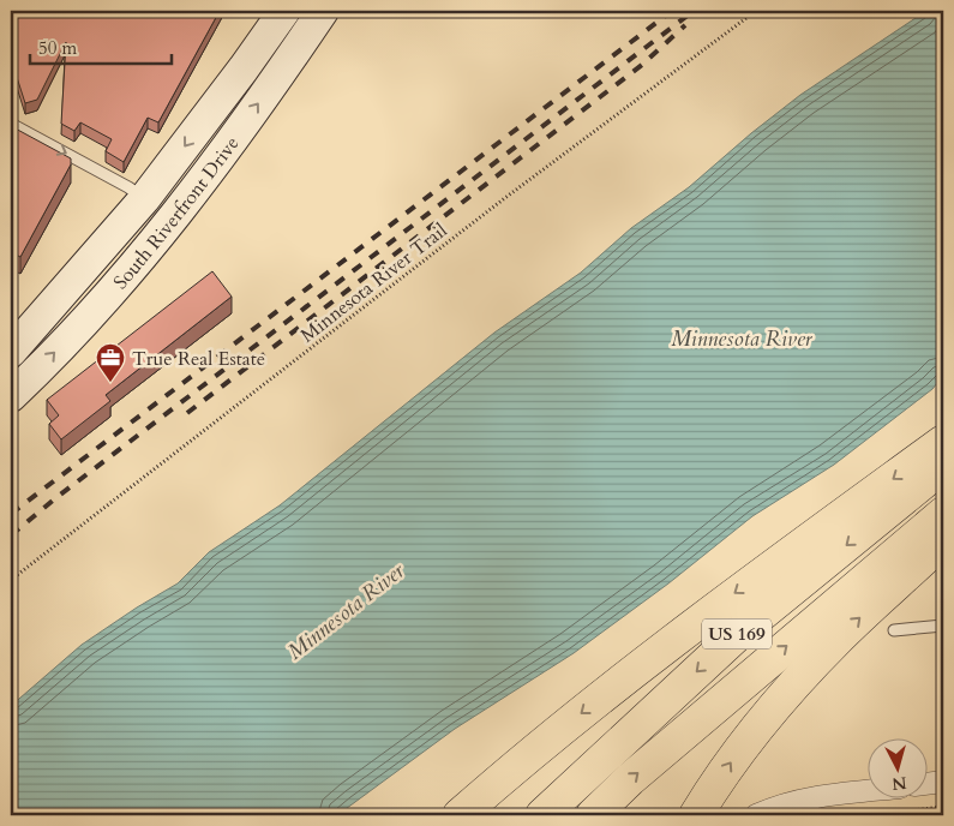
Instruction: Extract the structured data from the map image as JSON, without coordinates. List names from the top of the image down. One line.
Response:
{"streets":{"highway":["US 169"],"main road":["South Riverfront Drive"],"path":["Minnesota River Trail"]},"water":["Minnesota River"],"places":{"office":["True Real Estate"]},"scale_bar":"50 m","north":"bottom"}
